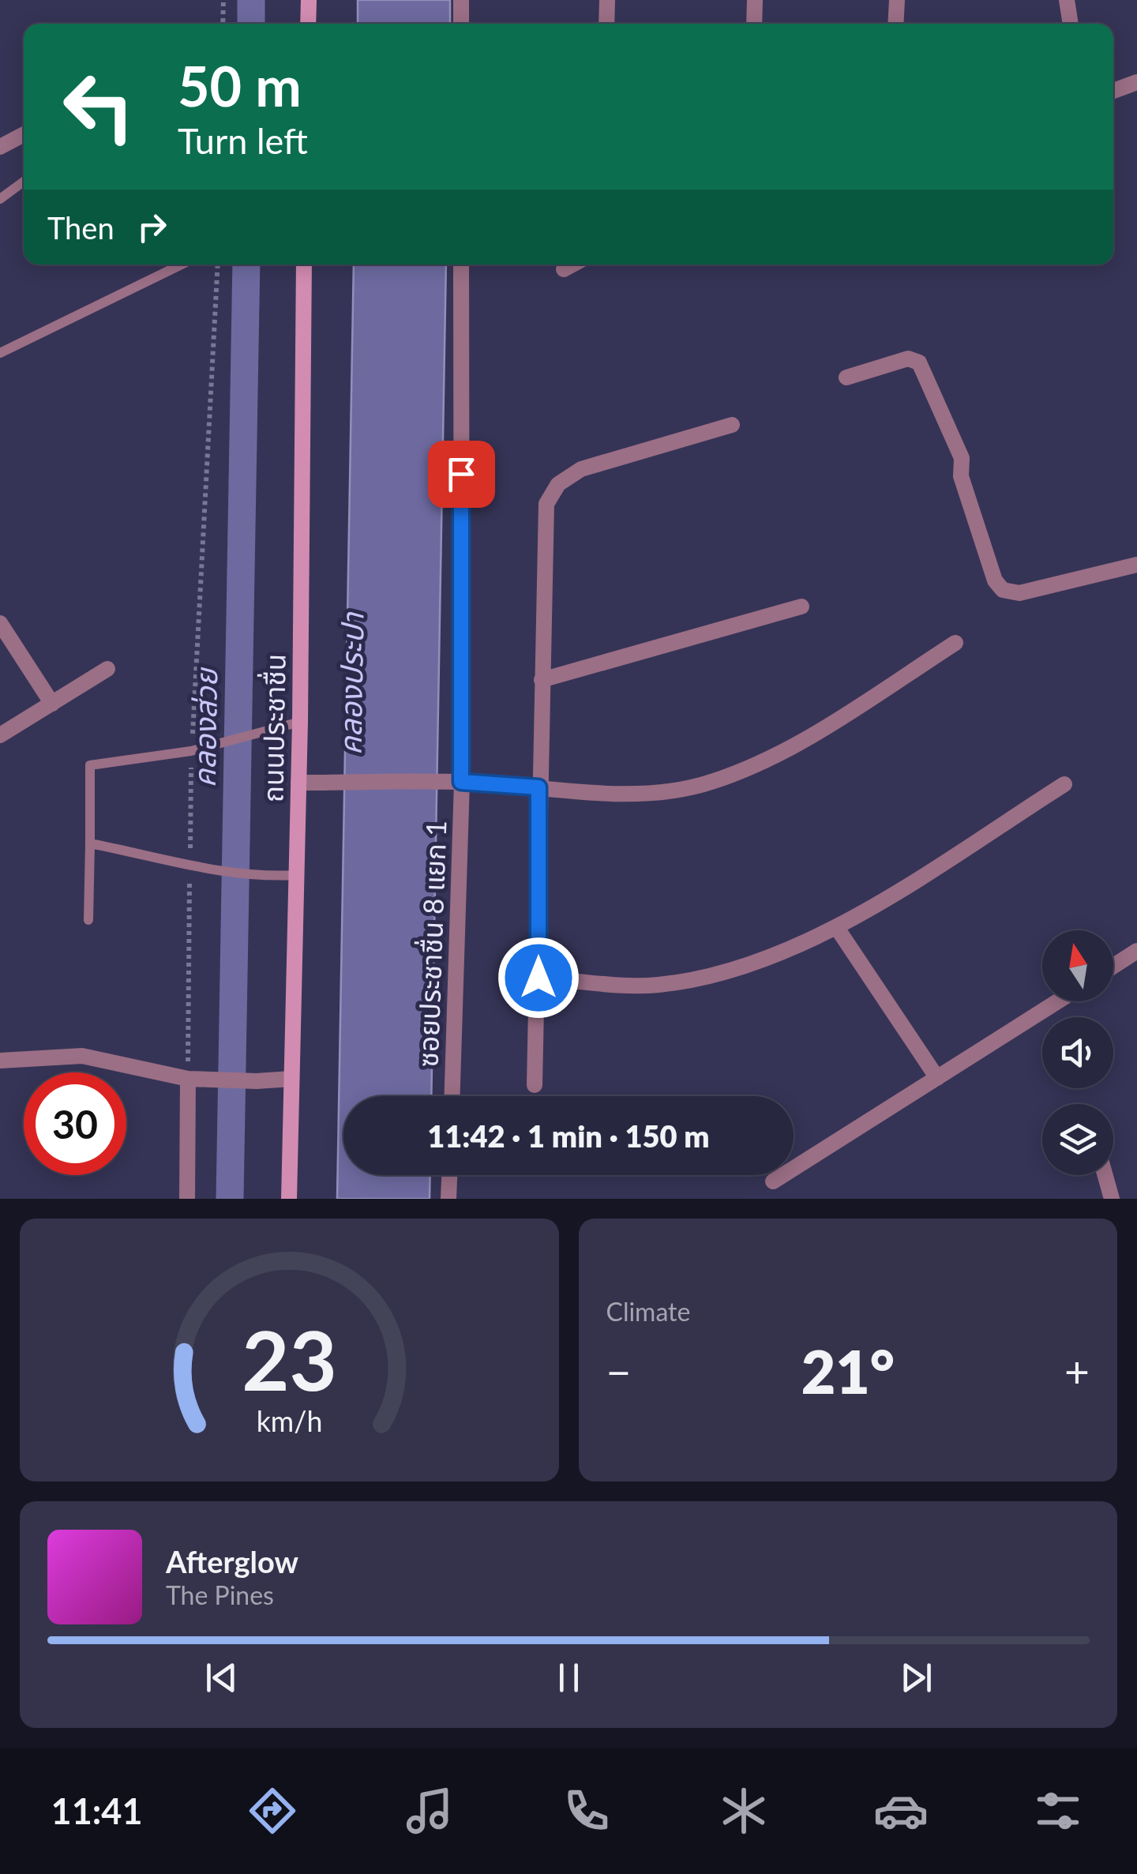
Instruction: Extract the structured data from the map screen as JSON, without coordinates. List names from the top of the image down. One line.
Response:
{"streets":{"main road":["ถนนประชาชื่น"],"street":["ซอยประชาชื่น 8 แยก 1"]},"water":["คลองประปา","คลองส่วย"],"north":"top","page":{"turn":["50 m","Turn left"],"then":"Then","limit":"30","trip":"11:42 · 1 min · 150 m","tile":"Climate","heat":["−","21°","+"],"song":["Afterglow","The Pines"],"tabs":"11:41","gauge":["23","km/h"]}}
